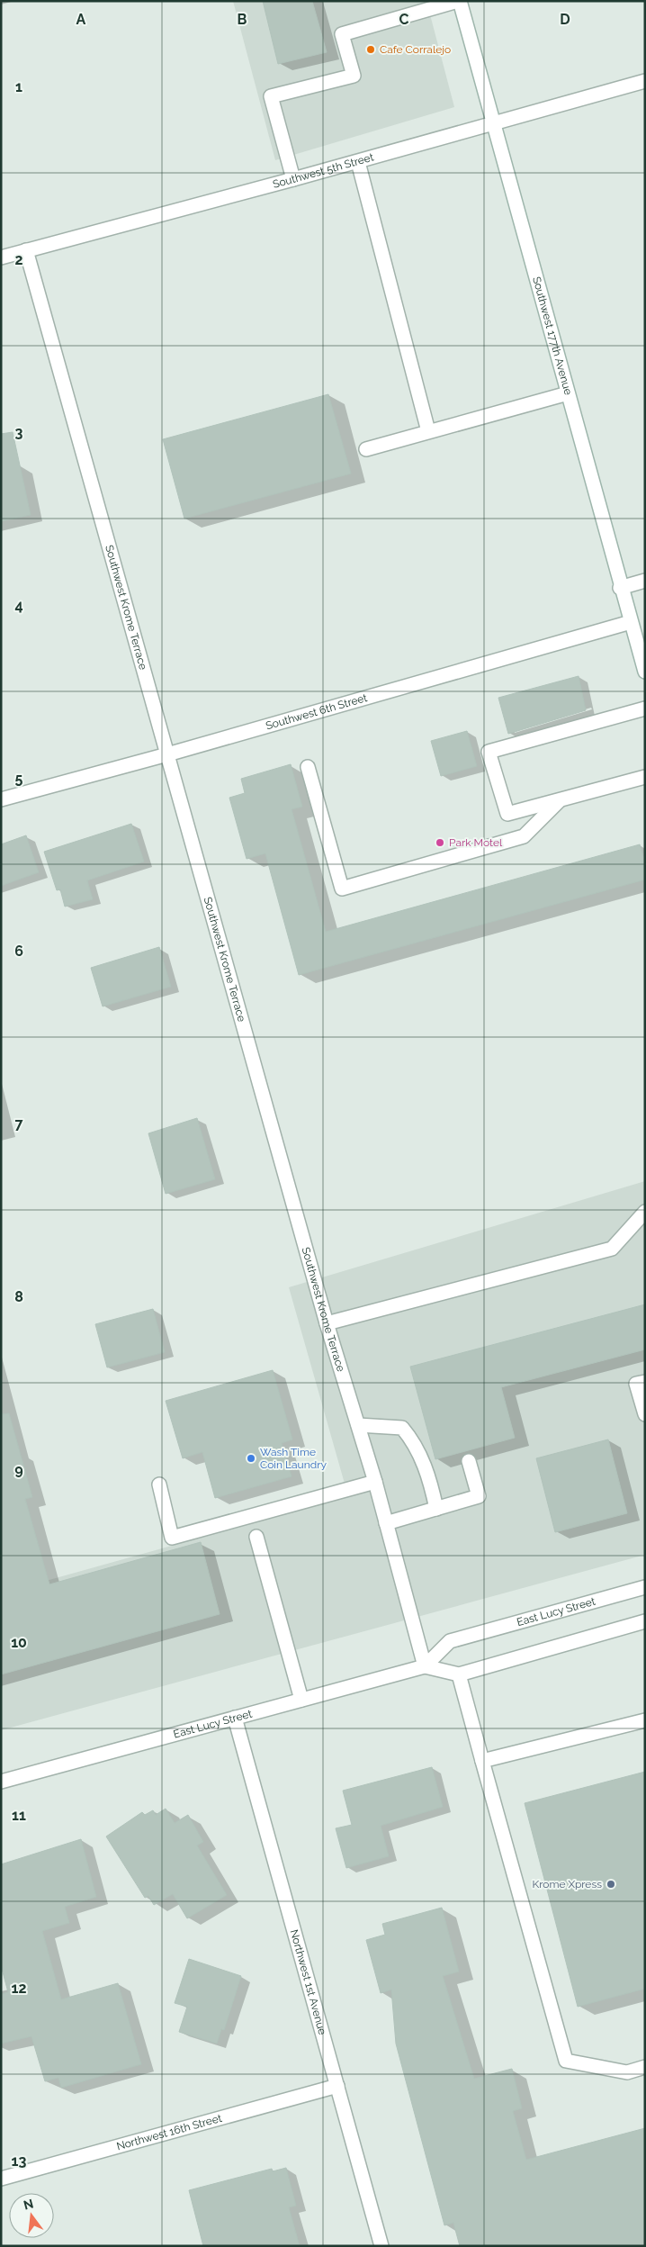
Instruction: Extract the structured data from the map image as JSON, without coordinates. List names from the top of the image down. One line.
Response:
{"streets":{"street":["Southwest 5th Street","Southwest 177th Avenue","Southwest Krome Terrace","Southwest 6th Street","East Lucy Street","Northwest 1st Avenue","Northwest 16th Street"]},"crossings":[["Southwest 5th Street","Southwest 177th Avenue"],["Southwest 5th Street","Southwest Krome Terrace"],["Southwest 177th Avenue","Southwest 6th Street"],["Southwest Krome Terrace","Southwest 6th Street"],["Southwest Krome Terrace","East Lucy Street"],["East Lucy Street","Northwest 1st Avenue"],["Northwest 1st Avenue","Northwest 16th Street"]],"places":["Cafe Corralejo","Park Motel","Wash Time Coin Laundry","Krome Xpress"],"north":"top","grid":{"columns":["A","B","C","D"],"rows":["1","2","3","4","5","6","7","8","9","10","11","12","13"]}}
